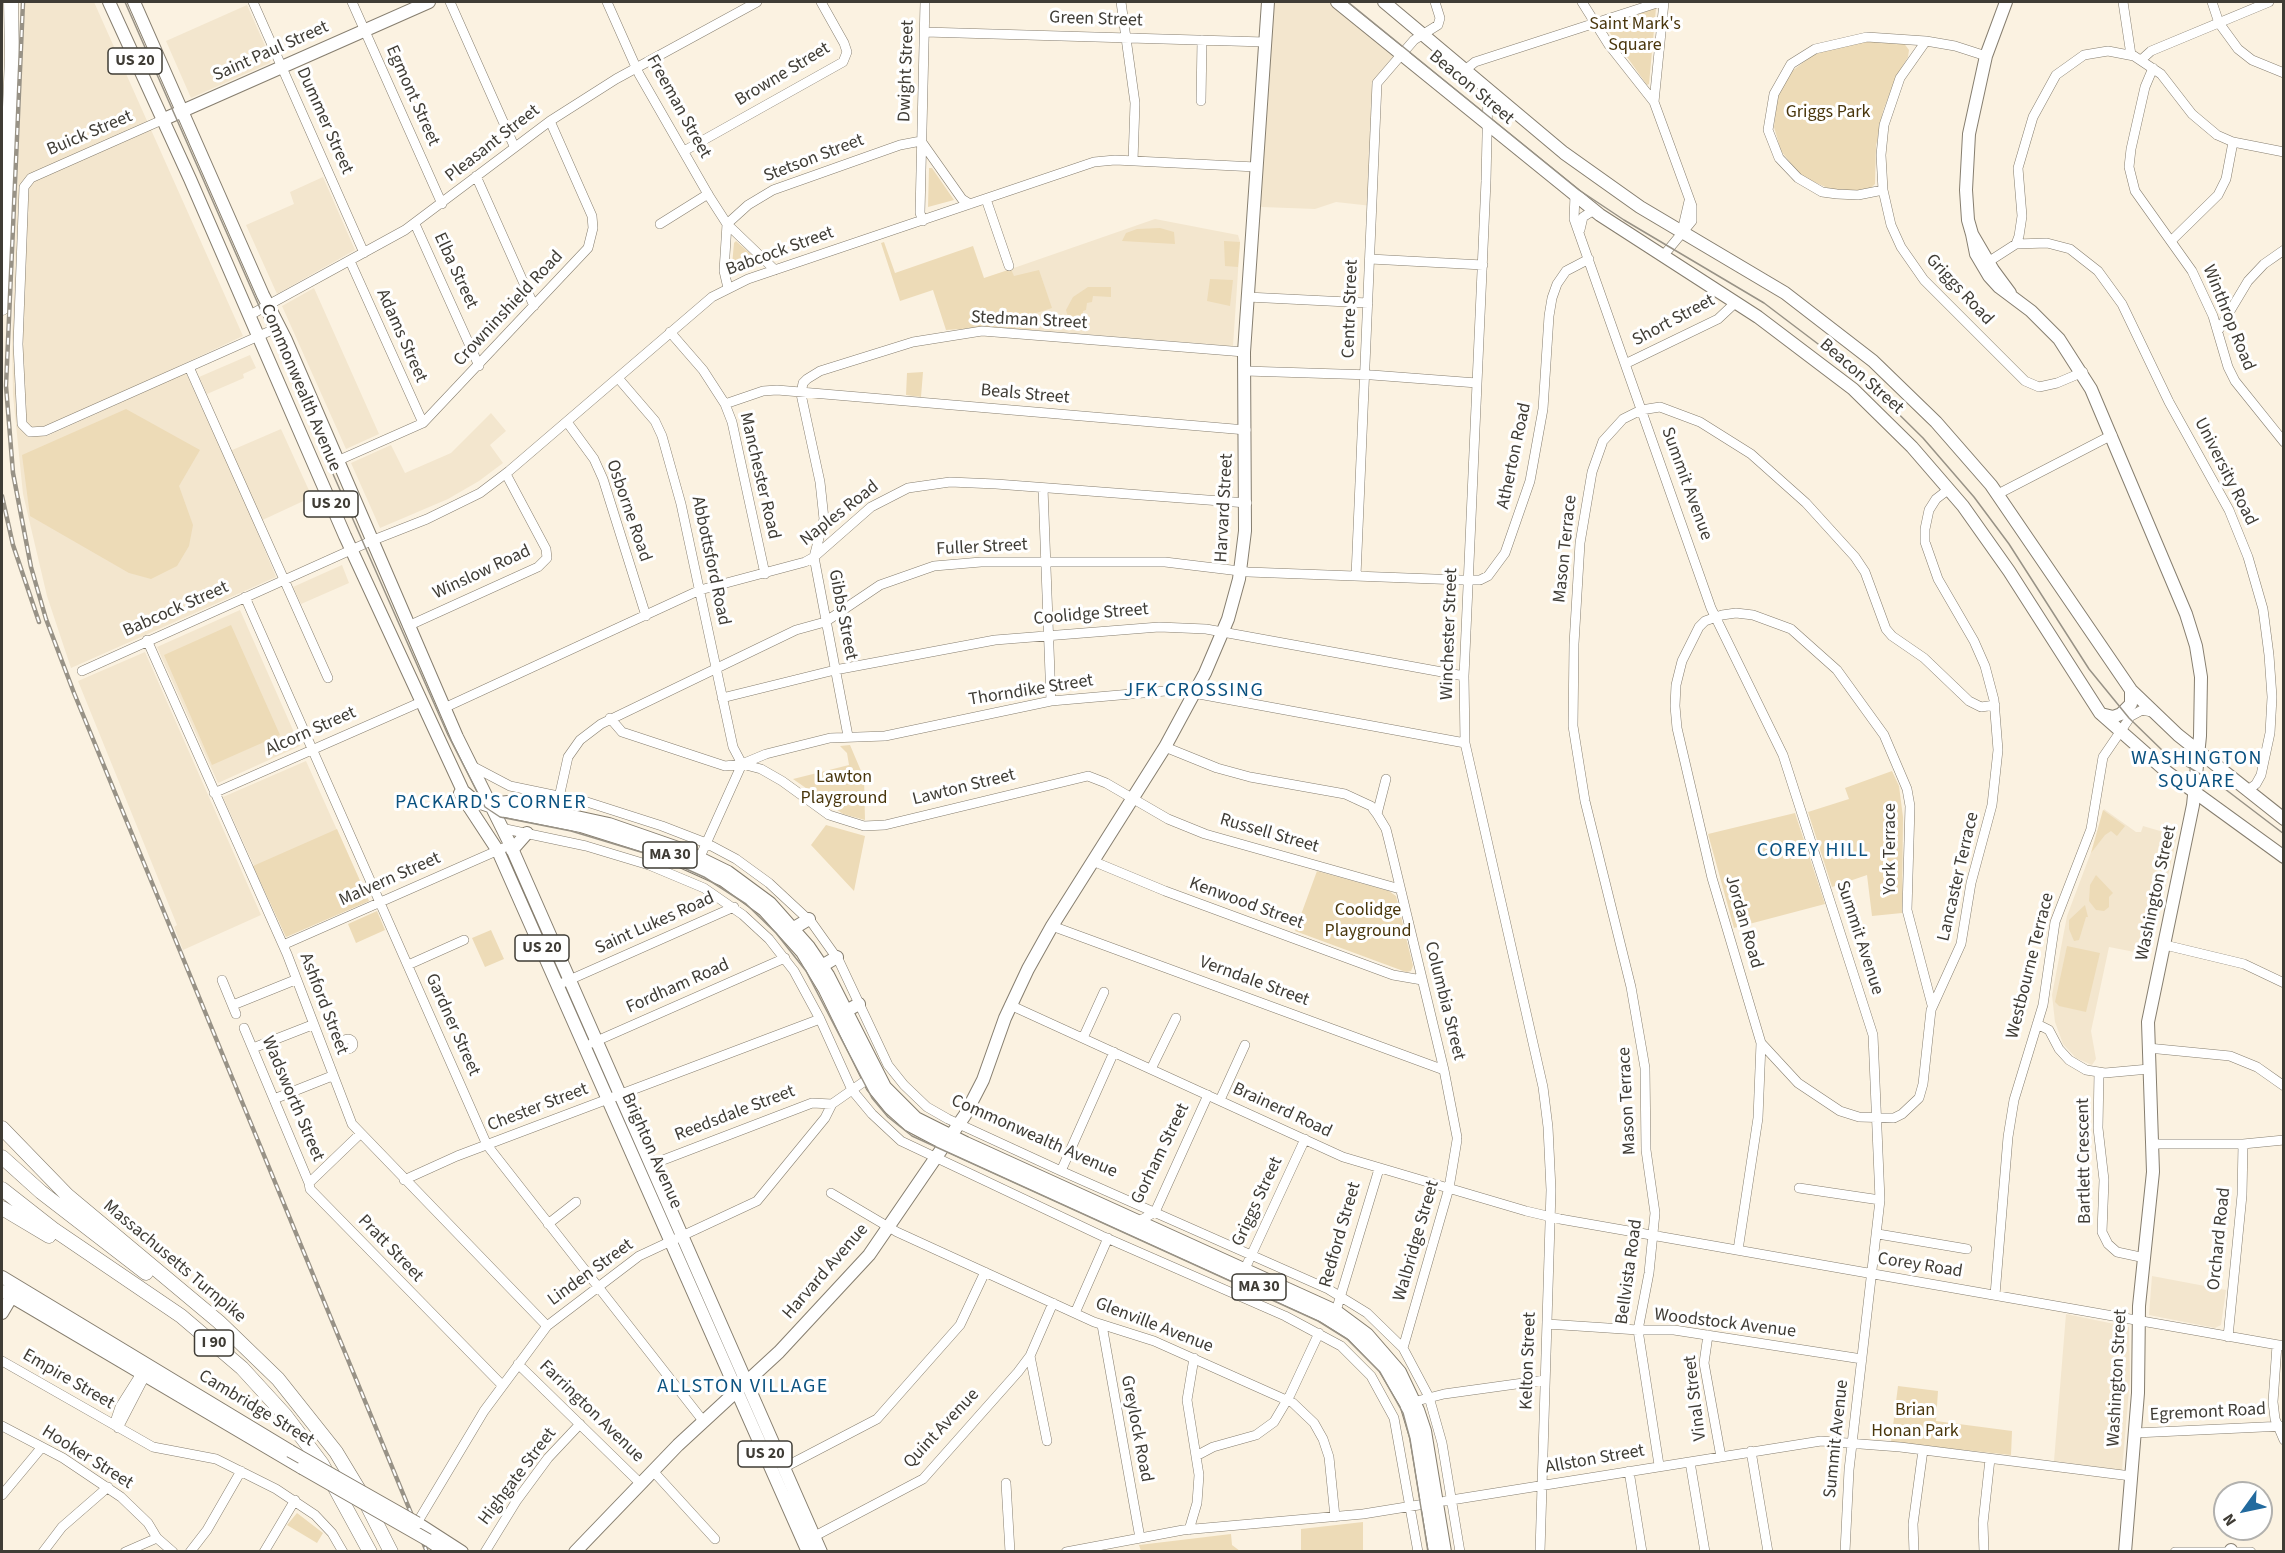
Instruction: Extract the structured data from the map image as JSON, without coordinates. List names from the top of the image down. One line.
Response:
{"streets":{"highway":["Massachusetts Turnpike","I 90"],"main road":["Saint Paul Street","US 20","Beacon Street","Commonwealth Avenue","Harvard Street","MA 30","Washington Street","Brighton Avenue","Harvard Avenue","Cambridge Street"],"street":["Green Street","Dwight Street","Browne Street","Egmont Street","Freeman Street","Dummer Street","Buick Street","Pleasant Street","Stetson Street","Babcock Street","Elba Street","Griggs Road","Crowninshield Road","Centre Street","Winthrop Road","Stedman Street","Short Street","Adams Street","Beals Street","Atherton Road","University Road","Manchester Road","Summit Avenue","Osborne Road","Naples Road","Fuller Street","Mason Terrace","Abbottsford Road","Winslow Road","Gibbs Street","Coolidge Street","Winchester Street","Thorndike Street","Alcorn Street","Lawton Street","Russell Street","York Terrace","Lancaster Terrace","Malvern Street","Kenwood Street","Jordan Road","Saint Lukes Road","Westbourne Terrace","Verndale Street","Fordham Road","Columbia Street","Ashford Street","Gardner Street","Wadsworth Street","Chester Street","Brainerd Road","Reedsdale Street","Gorham Street","Bartlett Crescent","Griggs Street","Redford Street","Orchard Road","Walbridge Street","Pratt Street","Corey Road","Bellvista Road","Linden Street","Woodstock Avenue","Glenville Avenue","Kelton Street","Empire Street","Vinal Street","Farrington Avenue","Egremont Road","Quint Avenue","Greylock Road","Hooker Street","Allston Street","Highgate Street"]},"crossings":[["Green Street","Dwight Street"],["Green Street","Harvard Street"],["Saint Paul Street","Egmont Street"],["Saint Paul Street","Dummer Street"],["Saint Paul Street","Buick Street"],["Saint Paul Street","Commonwealth Avenue"],["Dwight Street","Stetson Street"],["Dwight Street","Babcock Street"],["Browne Street","Freeman Street"],["Beacon Street","Centre Street"],["Beacon Street","Short Street"],["Beacon Street","University Road"],["Beacon Street","Summit Avenue"],["Beacon Street","Winchester Street"],["Beacon Street","Lancaster Terrace"],["Beacon Street","Washington Street"],["Beacon Street","Westbourne Terrace"],["Egmont Street","Pleasant Street"],["Freeman Street","Pleasant Street"],["Freeman Street","Stetson Street"],["Freeman Street","Babcock Street"],["Dummer Street","Pleasant Street"],["Buick Street","Commonwealth Avenue"],["Pleasant Street","Elba Street"],["Pleasant Street","Crowninshield Road"],["Pleasant Street","Adams Street"],["Pleasant Street","Commonwealth Avenue"],["Babcock Street","Commonwealth Avenue"],["Babcock Street","Manchester Road"],["Babcock Street","Harvard Street"],["Babcock Street","Osborne Road"],["Babcock Street","Abbottsford Road"],["Babcock Street","Winslow Road"],["Babcock Street","Ashford Street"],["Babcock Street","Gardner Street"],["Elba Street","Crowninshield Road"],["Griggs Road","Washington Street"],["Crowninshield Road","Adams Street"],["Crowninshield Road","Commonwealth Avenue"],["Centre Street","Fuller Street"],["Stedman Street","Beals Street"],["Stedman Street","Harvard Street"],["Stedman Street","Gibbs Street"],["Short Street","Summit Avenue"],["Commonwealth Avenue","Naples Road"],["Commonwealth Avenue","Fuller Street"],["Commonwealth Avenue","Winslow Road"],["Commonwealth Avenue","Alcorn Street"],["Commonwealth Avenue","Brighton Avenue"],["Commonwealth Avenue","Gorham Street"],["Commonwealth Avenue","Griggs Street"],["Commonwealth Avenue","Redford Street"],["Commonwealth Avenue","Walbridge Street"],["Commonwealth Avenue","Harvard Avenue"],["Commonwealth Avenue","Allston Street"],["Beals Street","Harvard Street"],["Beals Street","Gibbs Street"],["Atherton Road","Summit Avenue"],["Atherton Road","Fuller Street"],["Atherton Road","Winchester Street"],["Manchester Road","Naples Road"],["Summit Avenue","Mason Terrace"],["Summit Avenue","York Terrace"],["Summit Avenue","Lancaster Terrace"],["Summit Avenue","Jordan Road"],["Summit Avenue","Corey Road"],["Summit Avenue","Woodstock Avenue"],["Summit Avenue","Allston Street"],["Harvard Street","Naples Road"],["Harvard Street","Fuller Street"],["Harvard Street","Coolidge Street"],["Harvard Street","Thorndike Street"],["Harvard Street","Lawton Street"],["Harvard Street","Russell Street"],["Harvard Street","Kenwood Street"],["Harvard Street","Verndale Street"],["Harvard Street","Harvard Avenue"],["Osborne Road","Naples Road"],["Naples Road","Abbottsford Road"],["Naples Road","Gibbs Street"],["Fuller Street","Abbottsford Road"],["Fuller Street","Gibbs Street"],["Fuller Street","Winchester Street"],["Mason Terrace","Bellvista Road"],["Abbottsford Road","Coolidge Street"],["Abbottsford Road","Thorndike Street"],["Abbottsford Road","Lawton Street"],["Gibbs Street","Coolidge Street"],["Gibbs Street","Thorndike Street"],["Coolidge Street","Winchester Street"],["Winchester Street","Thorndike Street"],["Winchester Street","Kelton Street"],["Thorndike Street","Lawton Street"],["Alcorn Street","Ashford Street"],["Alcorn Street","Gardner Street"],["Lawton Street","Russell Street"],["Russell Street","Columbia Street"],["York Terrace","Lancaster Terrace"],["York Terrace","Jordan Road"],["Lancaster Terrace","Jordan Road"],["Malvern Street","Ashford Street"],["Malvern Street","Gardner Street"],["Malvern Street","Brighton Avenue"],["Washington Street","Bartlett Crescent"],["Washington Street","Corey Road"],["Washington Street","Egremont Road"],["Washington Street","Allston Street"],["Kenwood Street","Columbia Street"],["Jordan Road","Corey Road"],["Saint Lukes Road","Brighton Avenue"],["Westbourne Terrace","Corey Road"],["Verndale Street","Columbia Street"],["Fordham Road","Brighton Avenue"],["Columbia Street","Walbridge Street"],["Ashford Street","Chester Street"],["Ashford Street","Linden Street"],["Gardner Street","Chester Street"],["Gardner Street","Harvard Avenue"],["Gardner Street","Linden Street"],["Wadsworth Street","Pratt Street"],["Chester Street","Brighton Avenue"],["Brainerd Road","Gorham Street"],["Brainerd Road","Griggs Street"],["Brainerd Road","Redford Street"],["Brainerd Road","Walbridge Street"],["Brainerd Road","Corey Road"],["Brainerd Road","Harvard Avenue"],["Brainerd Road","Kelton Street"],["Reedsdale Street","Brighton Avenue"],["Reedsdale Street","Linden Street"],["Brighton Avenue","Harvard Avenue"],["Brighton Avenue","Linden Street"],["Brighton Avenue","Quint Avenue"],["Orchard Road","Corey Road"],["Pratt Street","Linden Street"],["Corey Road","Bellvista Road"],["Corey Road","Kelton Street"],["Harvard Avenue","Glenville Avenue"],["Harvard Avenue","Farrington Avenue"],["Bellvista Road","Woodstock Avenue"],["Bellvista Road","Allston Street"],["Linden Street","Cambridge Street"],["Linden Street","Farrington Avenue"],["Woodstock Avenue","Kelton Street"],["Woodstock Avenue","Vinal Street"],["Glenville Avenue","Quint Avenue"],["Glenville Avenue","Greylock Road"],["Glenville Avenue","Allston Street"],["Kelton Street","Allston Street"],["Vinal Street","Allston Street"],["Farrington Avenue","Highgate Street"],["Greylock Road","Allston Street"]],"districts":["JFK CROSSING","WASHINGTON SQUARE","PACKARD'S CORNER","COREY HILL","ALLSTON VILLAGE"],"parks":["Saint Mark's Square","Griggs Park","Lawton Playground","Coolidge Playground","Brian Honan Park"],"north":"bottom left"}
